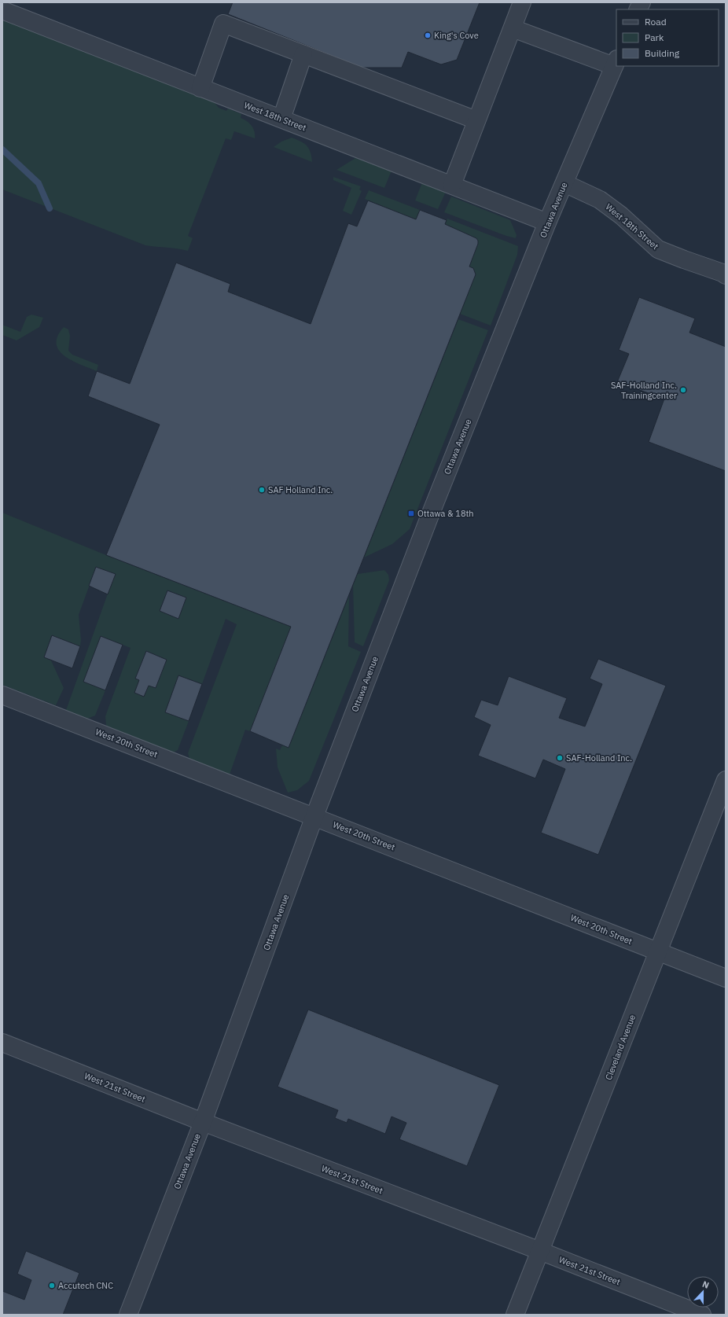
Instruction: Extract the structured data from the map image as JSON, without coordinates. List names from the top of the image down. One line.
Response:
{"streets":{"street":["West 18th Street","Ottawa Avenue","West 20th Street","Cleveland Avenue","West 21st Street"]},"crossings":[["West 18th Street","Ottawa Avenue"],["Ottawa Avenue","West 20th Street"],["Ottawa Avenue","West 21st Street"],["West 20th Street","Cleveland Avenue"],["Cleveland Avenue","West 21st Street"]],"places":{"other":["King's Cove","SAF-Holland Inc. Trainingcenter","SAF Holland Inc.","SAF-Holland Inc.","Accutech CNC"],"transit":["Ottawa & 18th"]},"legend":["Road","Park","Building"],"north":"top"}
